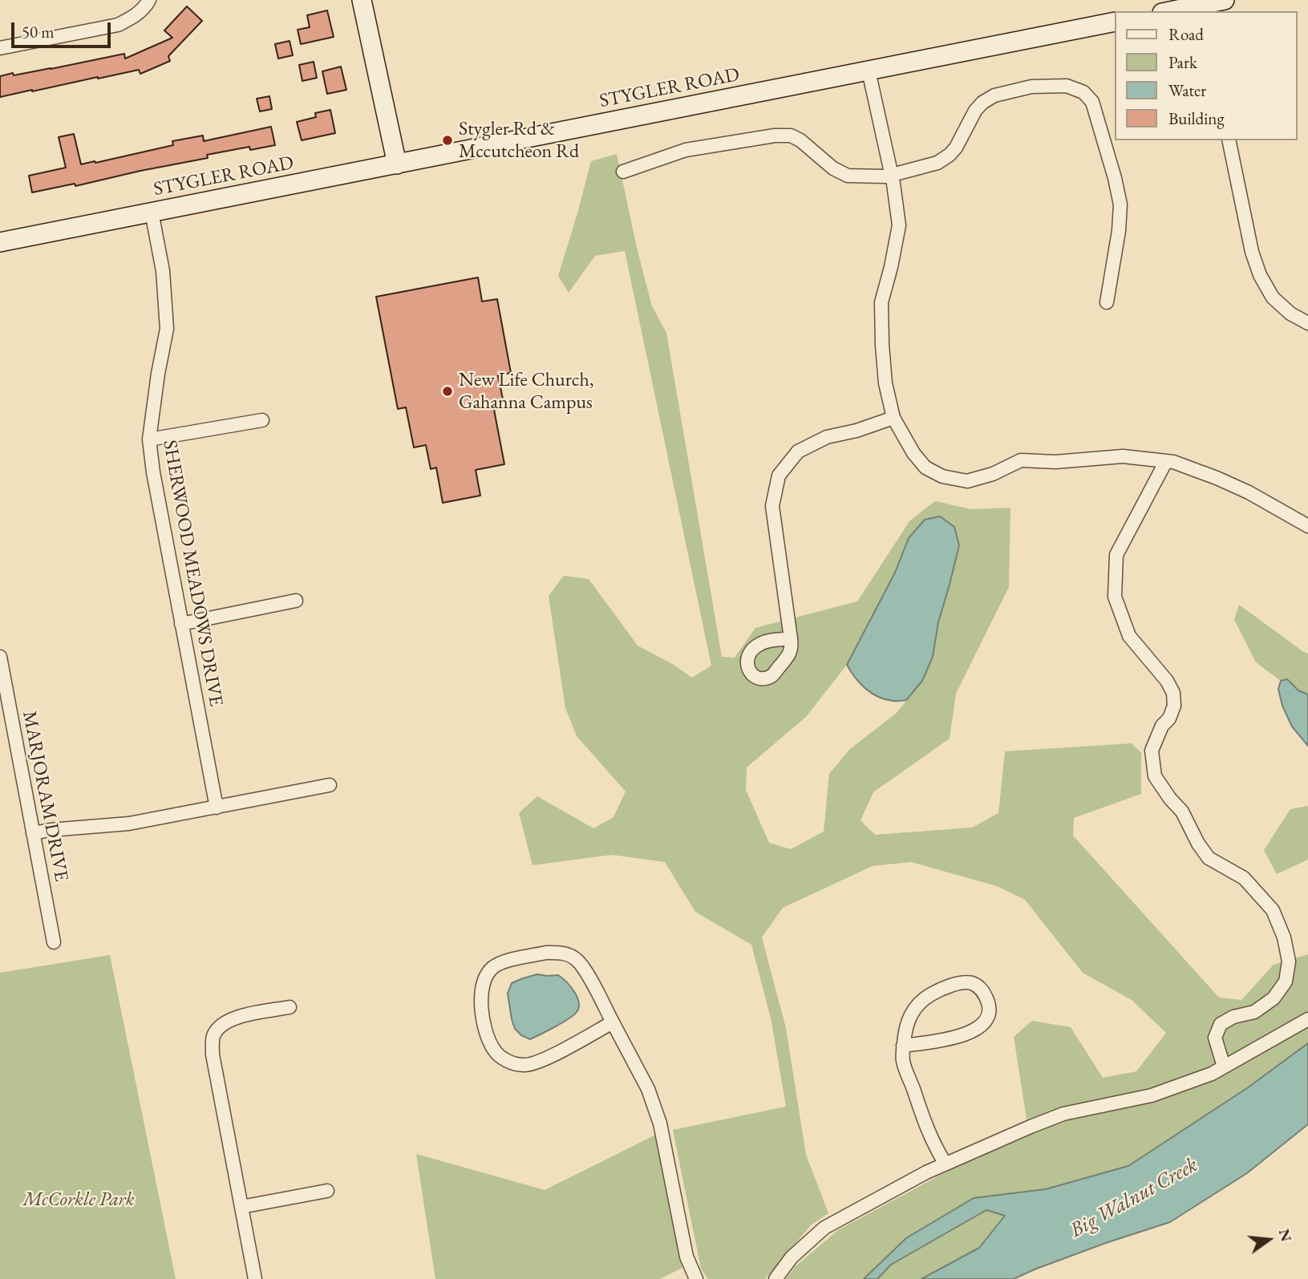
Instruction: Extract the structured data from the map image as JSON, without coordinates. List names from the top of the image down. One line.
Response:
{"streets":{"main road":["STYGLER ROAD"],"street":["SHERWOOD MEADOWS DRIVE","MARJORAM DRIVE"]},"crossings":[["STYGLER ROAD","SHERWOOD MEADOWS DRIVE"]],"water":["Big Walnut Creek"],"parks":["McCorkle Park"],"places":["Stygler Rd & Mccutcheon Rd","New Life Church, Gahanna Campus"],"legend":["Road","Park","Water","Building"],"scale_bar":"50 m","north":"right"}
